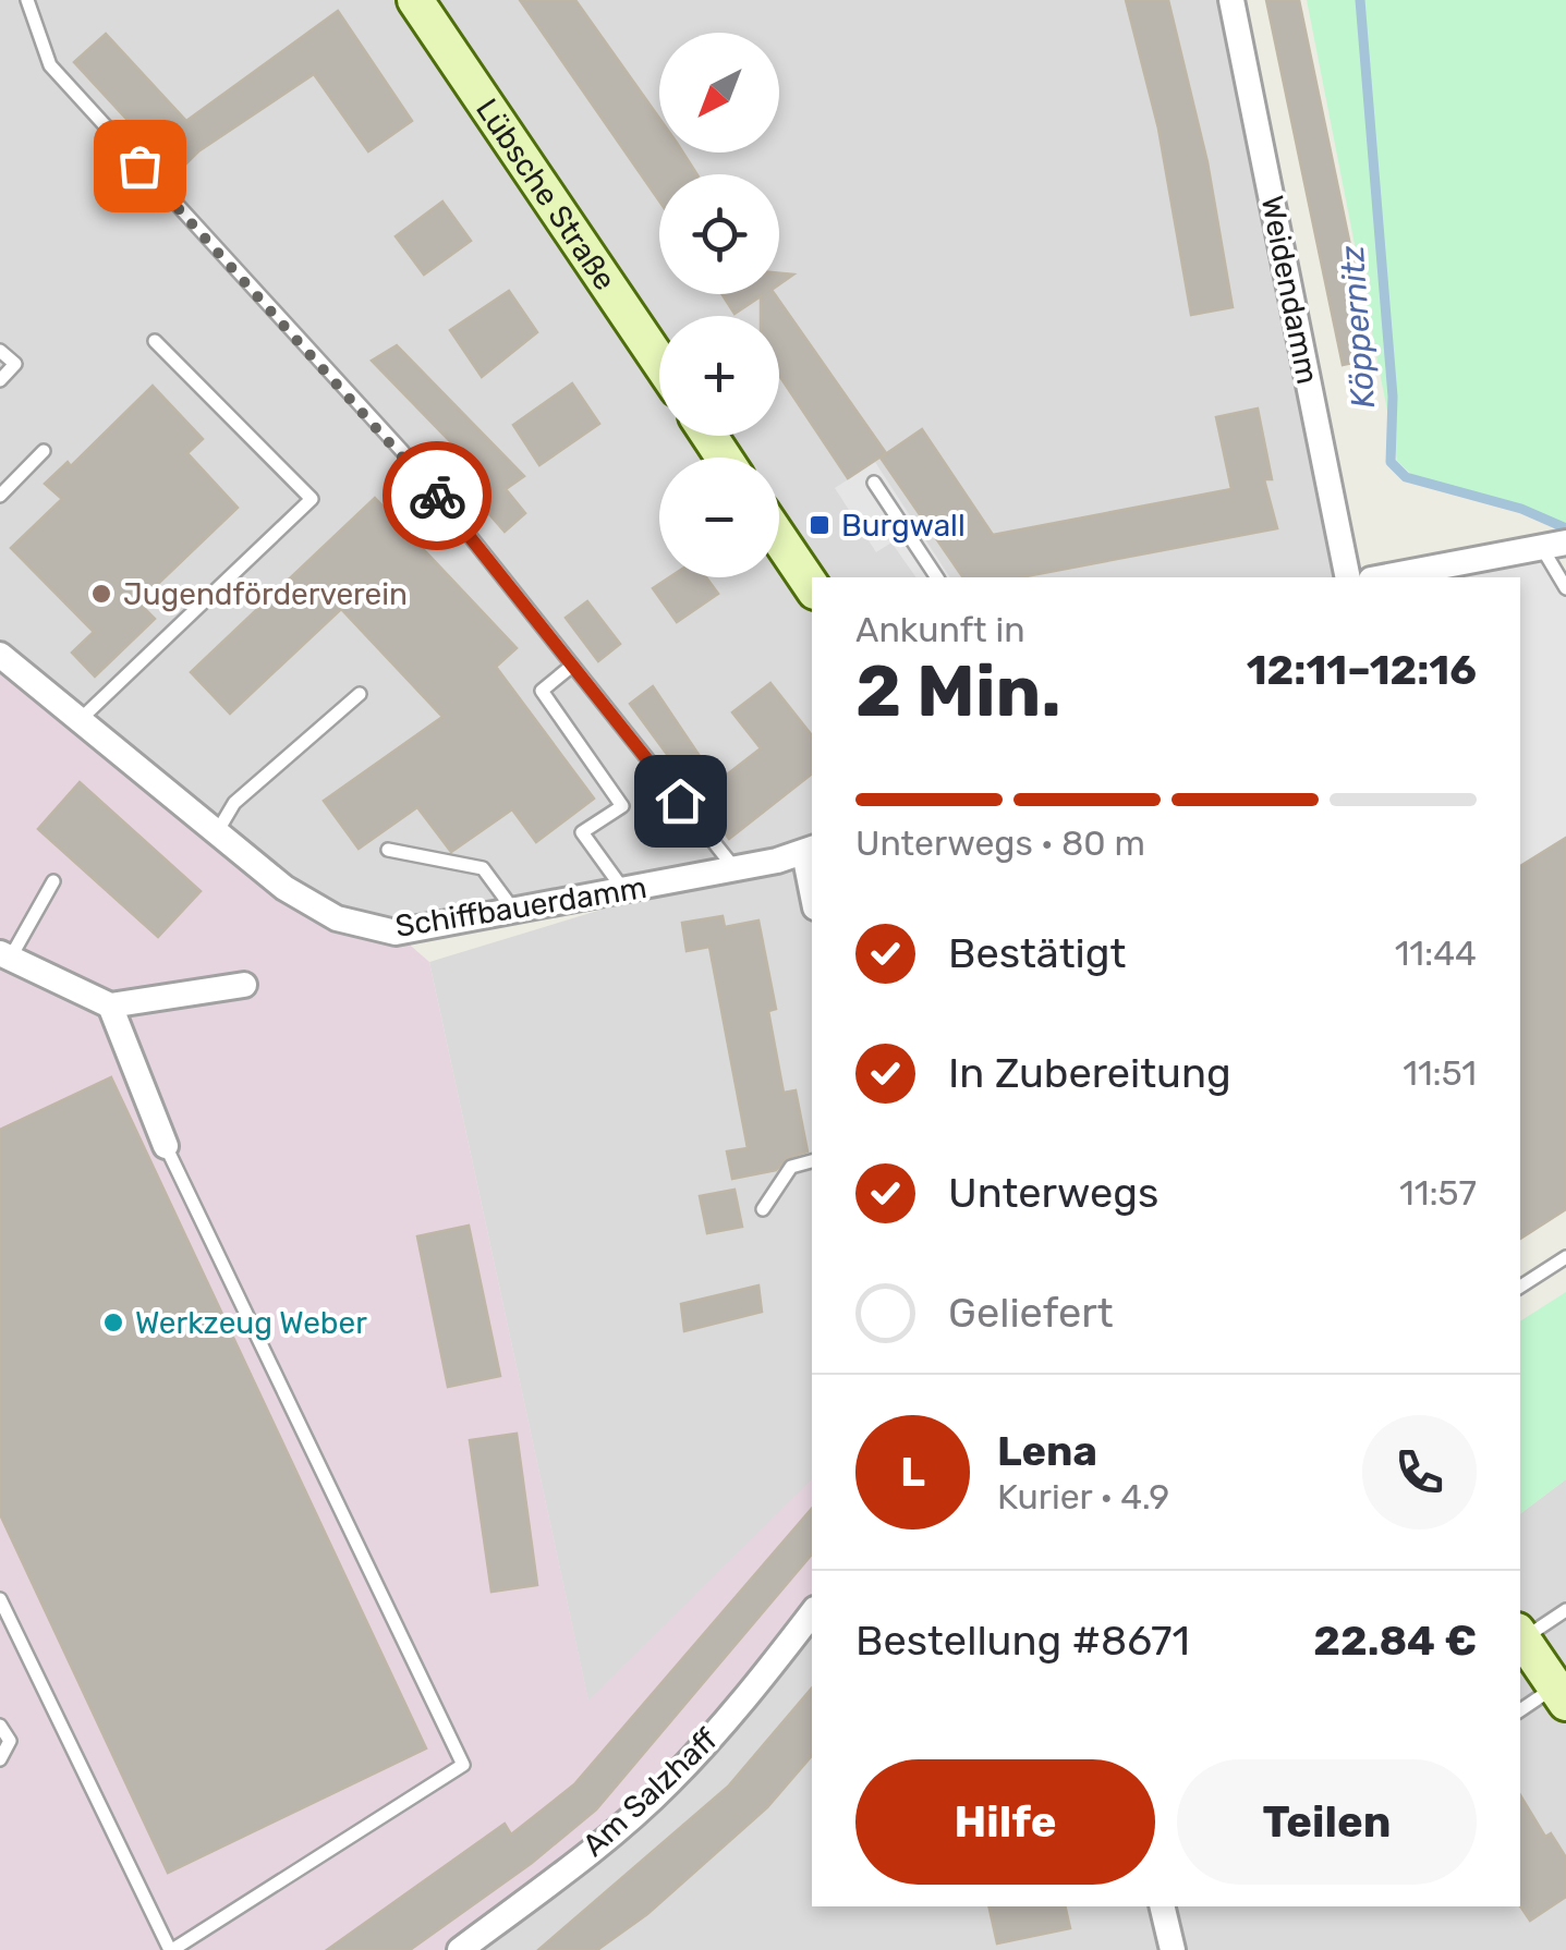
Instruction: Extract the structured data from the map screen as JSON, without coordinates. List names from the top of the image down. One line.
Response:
{"streets":{"street":["Lübsche Straße","Weidendamm","Schiffbauerdamm","Am Salzhaff"]},"water":["Köppernitz"],"places":{"transit":["Burgwall"],"other":["Jugendförderverein","Werkzeug Weber"]},"north":"bottom left","page":{"map_buttons":["+","−"],"heading":["2 Min.","Ankunft in","12:11–12:16"],"panel":["Lena","Kurier · 4.9","Bestellung #8671","22.84 €"],"bar":"Unterwegs · 80 m","list":[["Bestätigt","11:44"],["In Zubereitung","11:51"],["Unterwegs","11:57"],"Geliefert"],"round":"L","buttons":["Hilfe","Teilen"]}}
